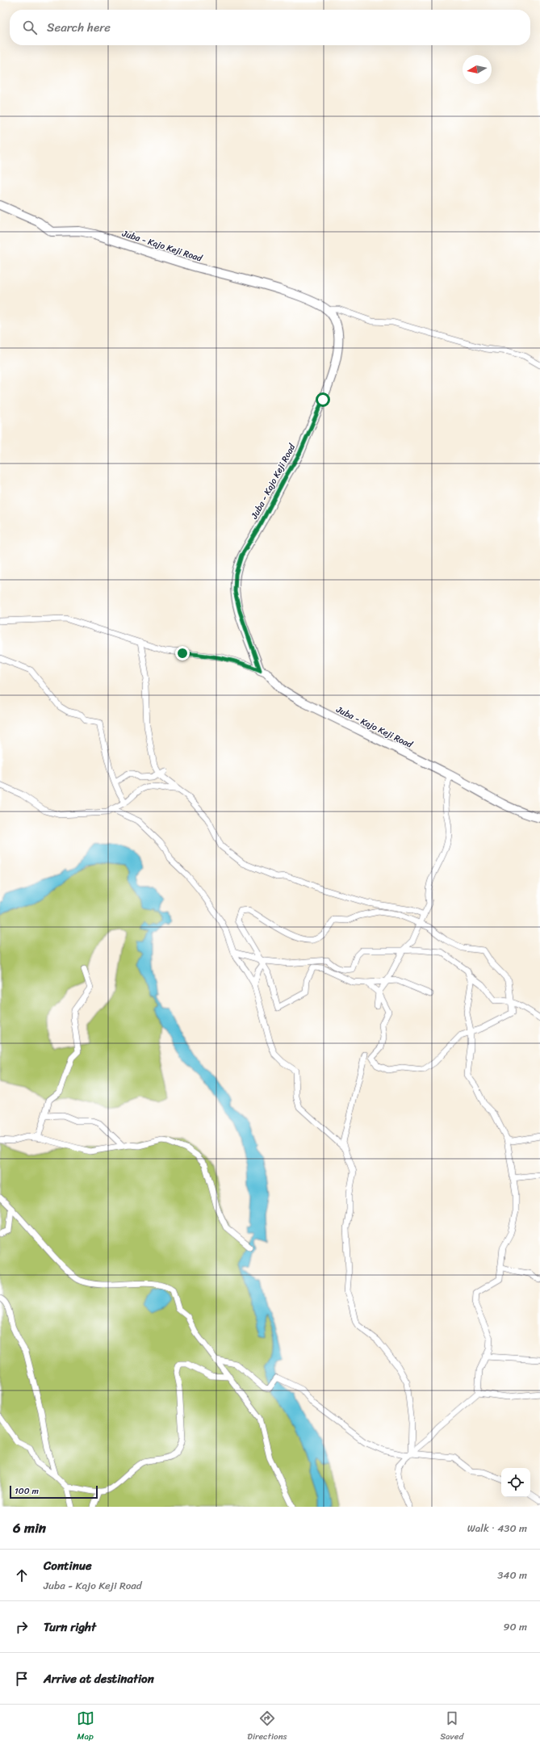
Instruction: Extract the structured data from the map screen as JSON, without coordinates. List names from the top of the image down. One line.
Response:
{"streets":{"main road":["Juba - Kajo Keji Road"]},"scale_bar":"100 m","north":"left","page":{"search":"Search here","scale":"100 m","heading":["6 min","Walk · 430 m"],"list":[["Continue","Juba - Kajo Keji Road","340 m"],["Turn right","90 m"],"Arrive at destination"],"nav":["Map","Directions","Saved"]}}
